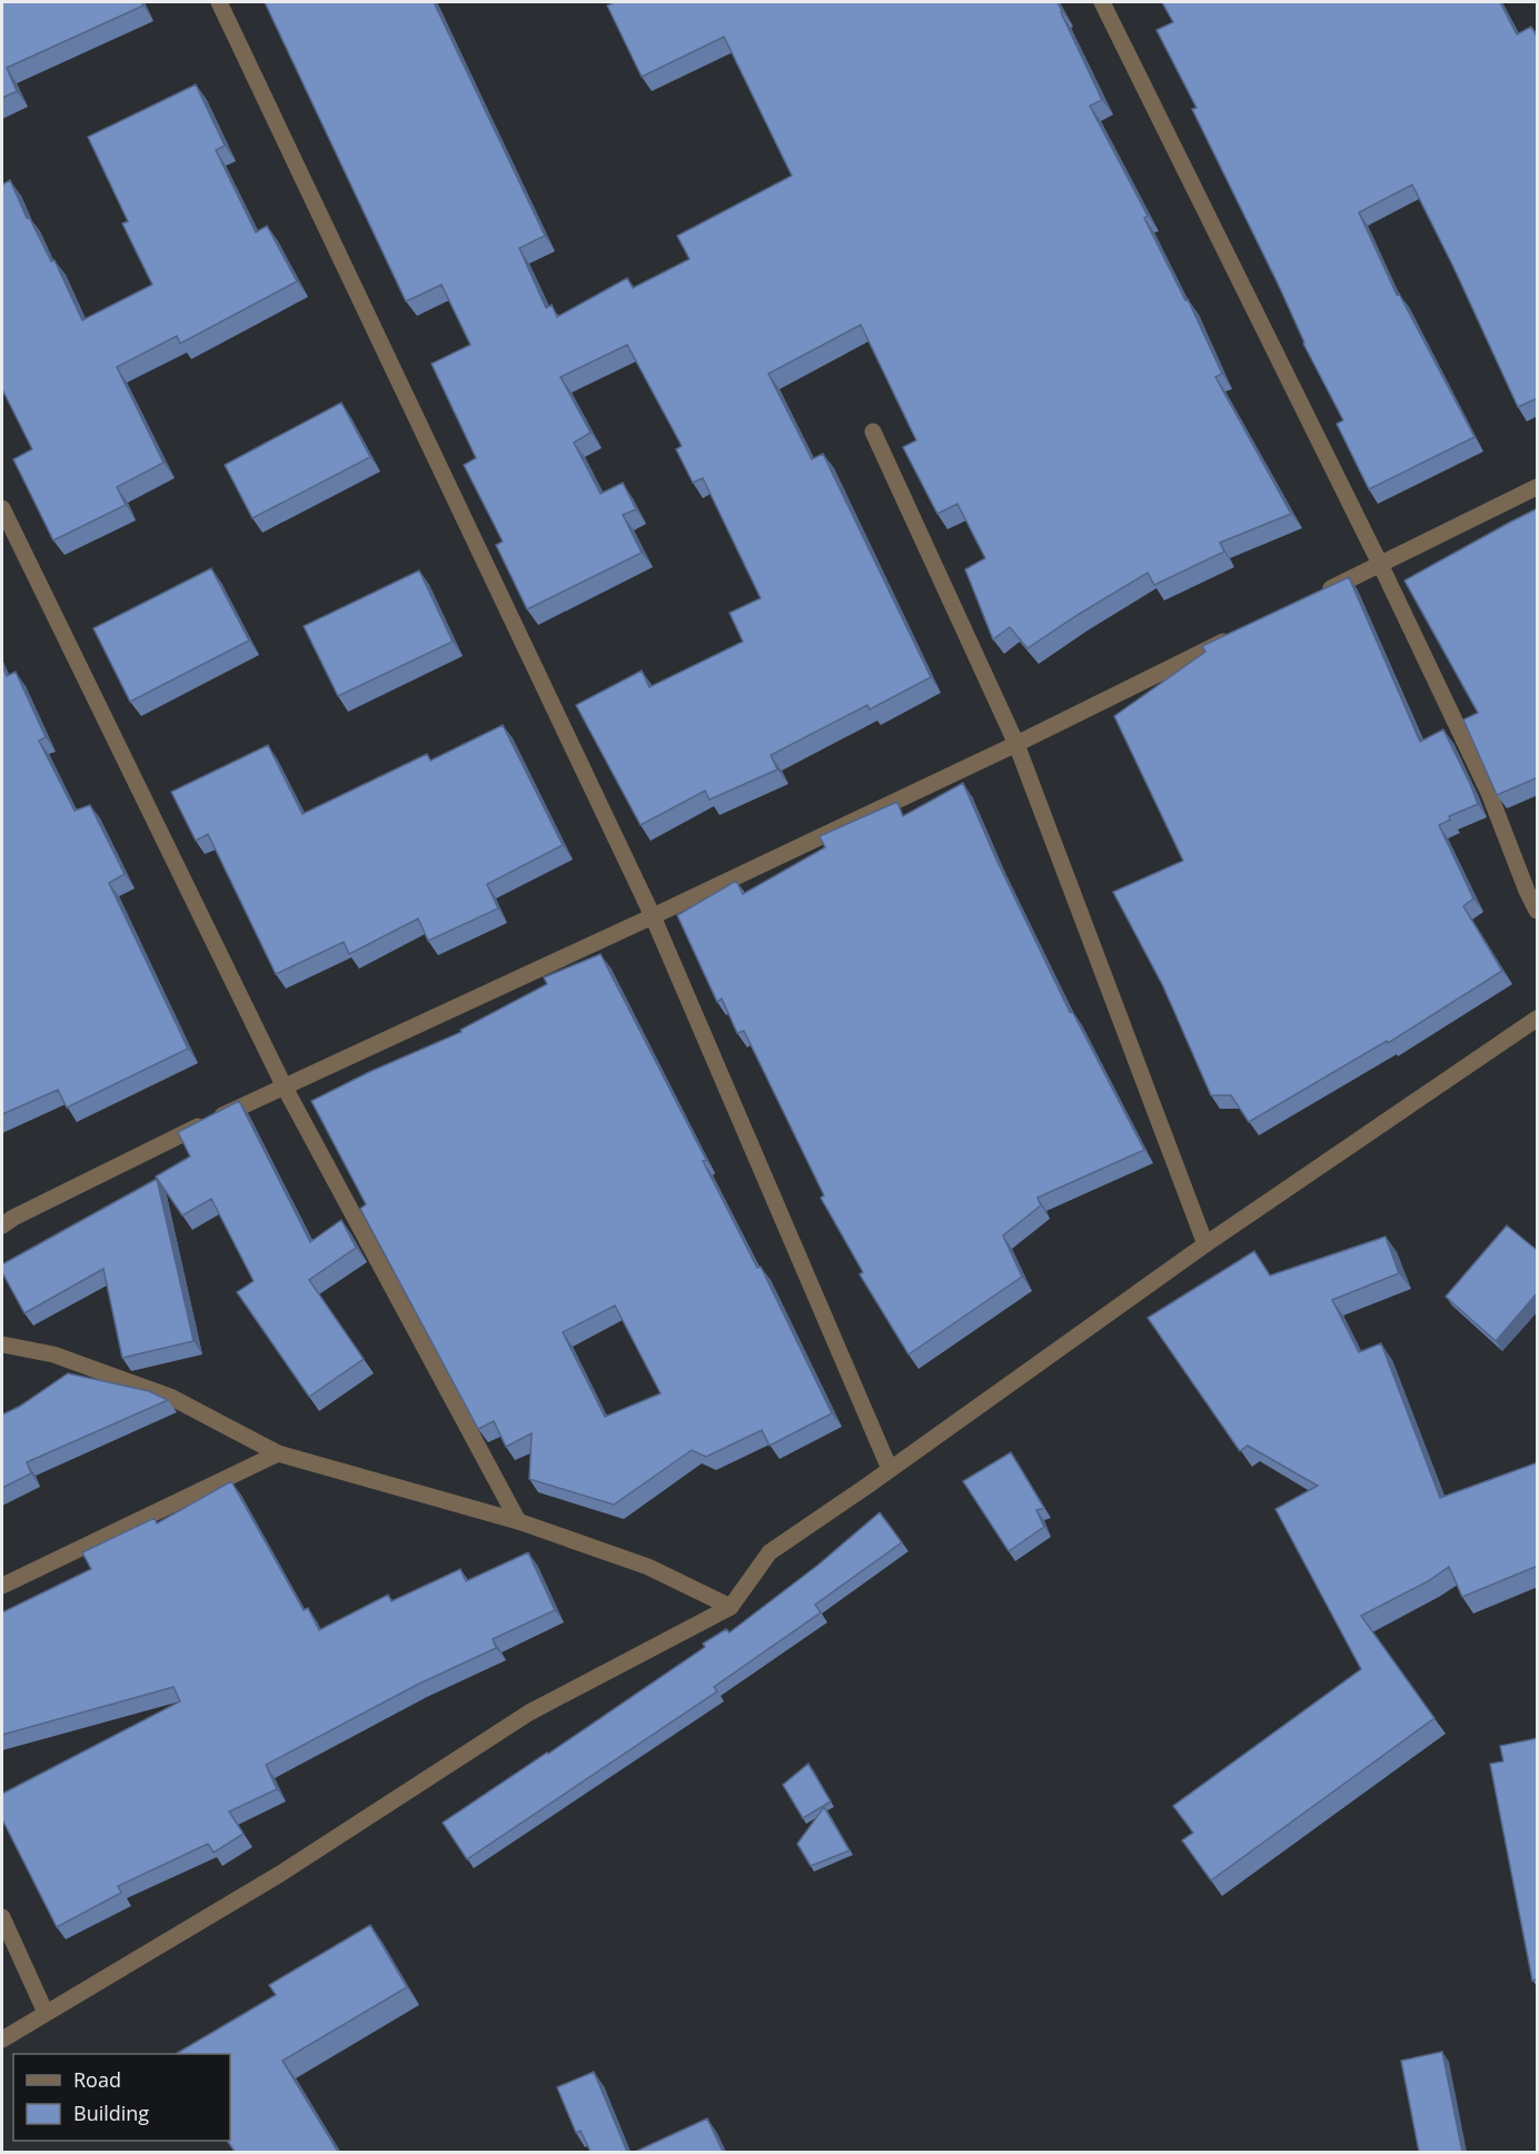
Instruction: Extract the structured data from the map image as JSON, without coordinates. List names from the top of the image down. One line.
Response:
{"legend":["Road","Building"]}
